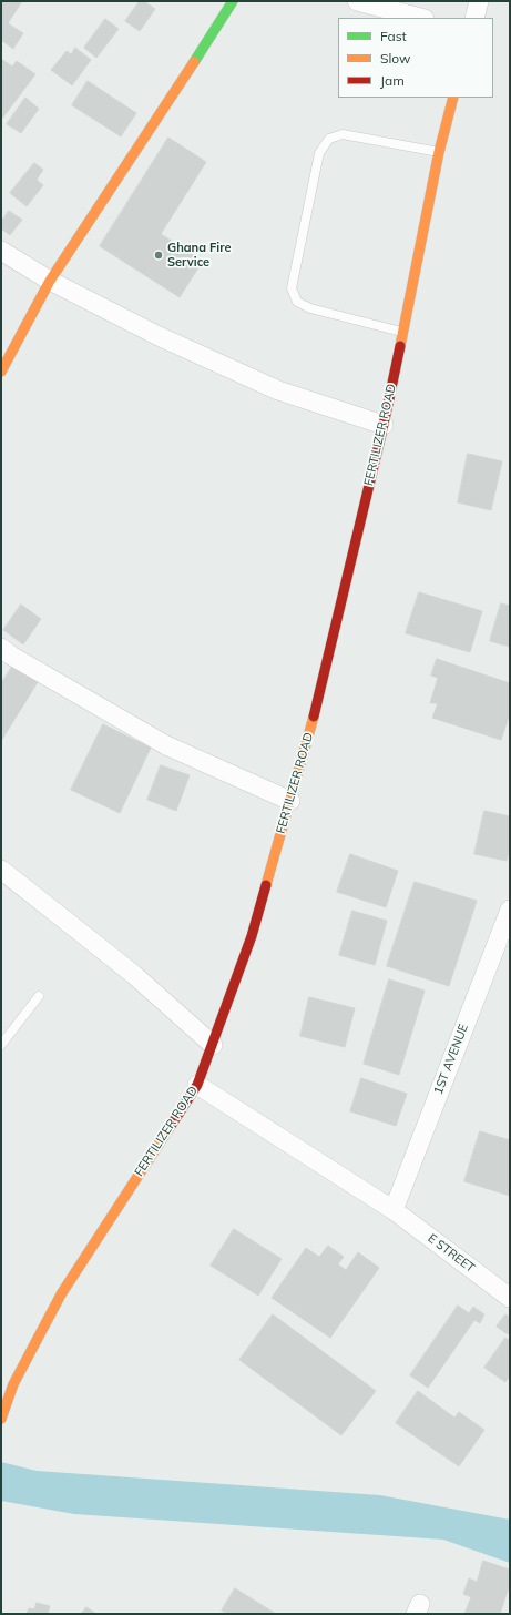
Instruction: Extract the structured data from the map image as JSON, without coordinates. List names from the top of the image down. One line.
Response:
{"streets":{"street":["FERTILIZER ROAD","1ST AVENUE","E STREET"]},"crossings":[["FERTILIZER ROAD","E STREET"],["1ST AVENUE","E STREET"]],"places":["Ghana Fire Service"],"legend":["Fast","Slow","Jam"]}
